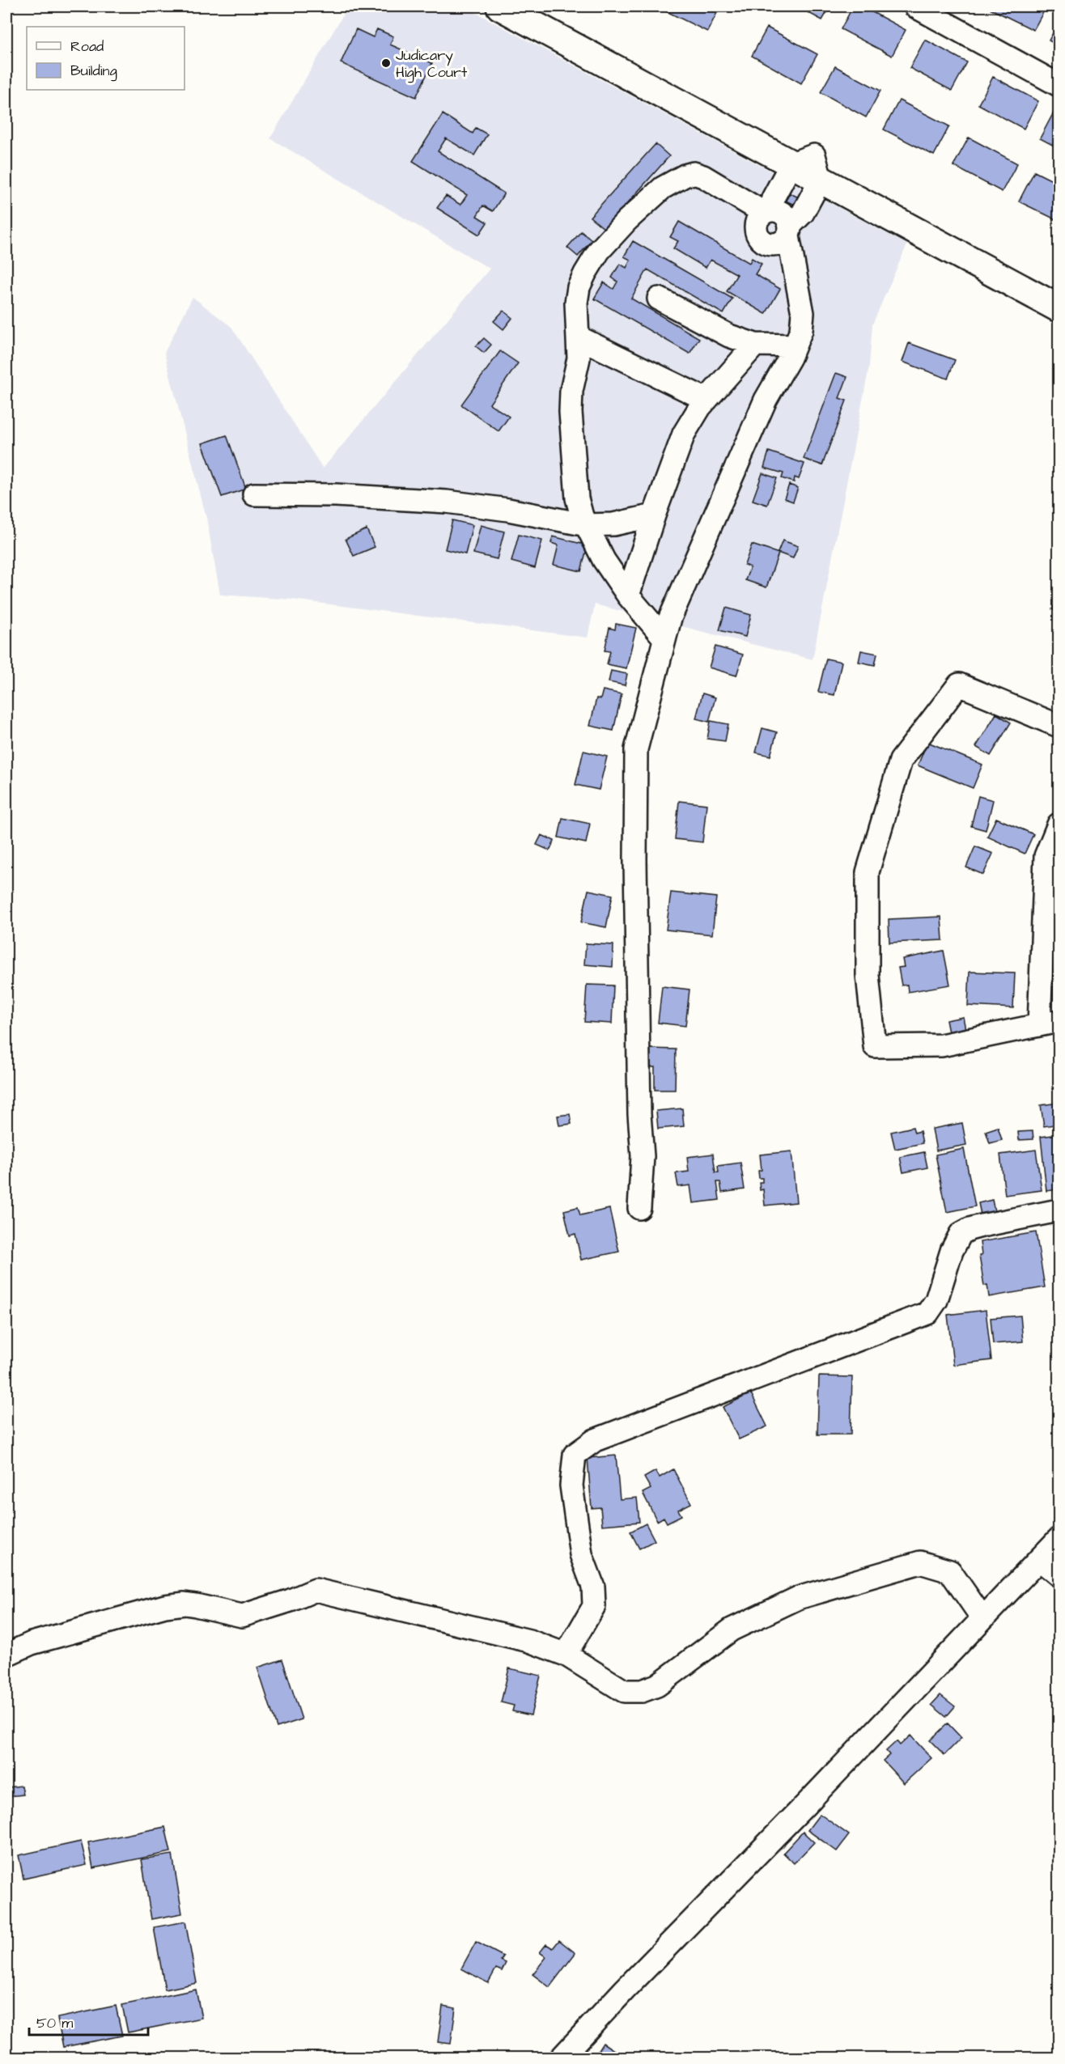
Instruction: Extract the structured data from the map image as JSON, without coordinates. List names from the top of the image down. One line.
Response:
{"places":["Judicary High Court"],"legend":["Road","Building"],"scale_bar":"50 m"}
